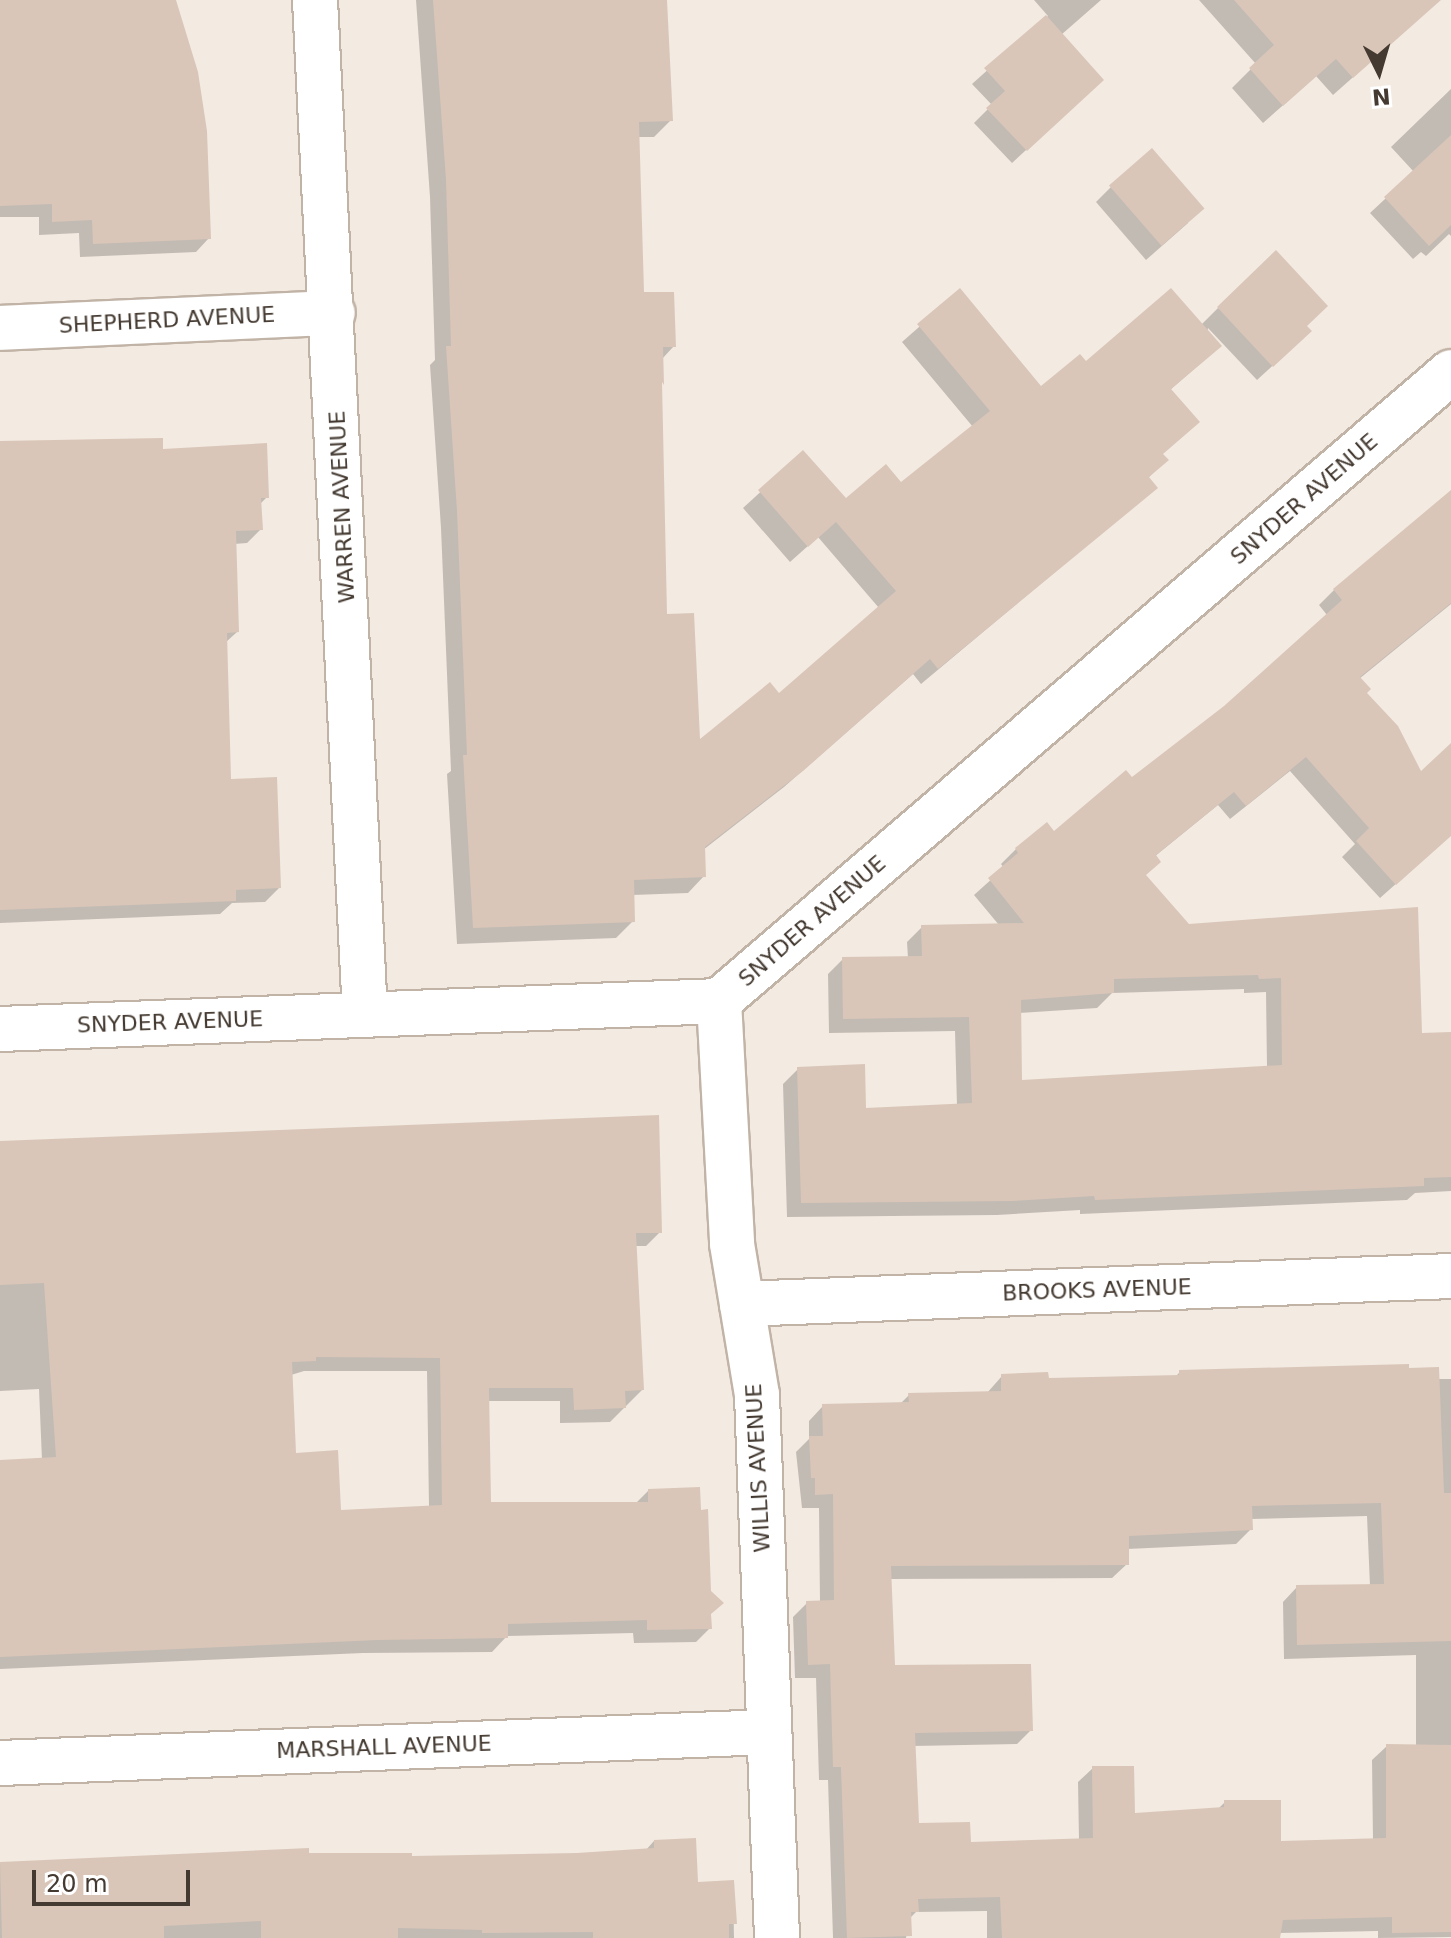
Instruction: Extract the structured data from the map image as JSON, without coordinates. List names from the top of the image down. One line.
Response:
{"streets":{"street":["SHEPHERD AVENUE","SNYDER AVENUE","WARREN AVENUE","BROOKS AVENUE","WILLIS AVENUE","MARSHALL AVENUE"]},"crossings":[["SHEPHERD AVENUE","WARREN AVENUE"],["SNYDER AVENUE","WARREN AVENUE"],["SNYDER AVENUE","WILLIS AVENUE"],["BROOKS AVENUE","WILLIS AVENUE"],["WILLIS AVENUE","MARSHALL AVENUE"]],"scale_bar":"20 m","north":"bottom"}
